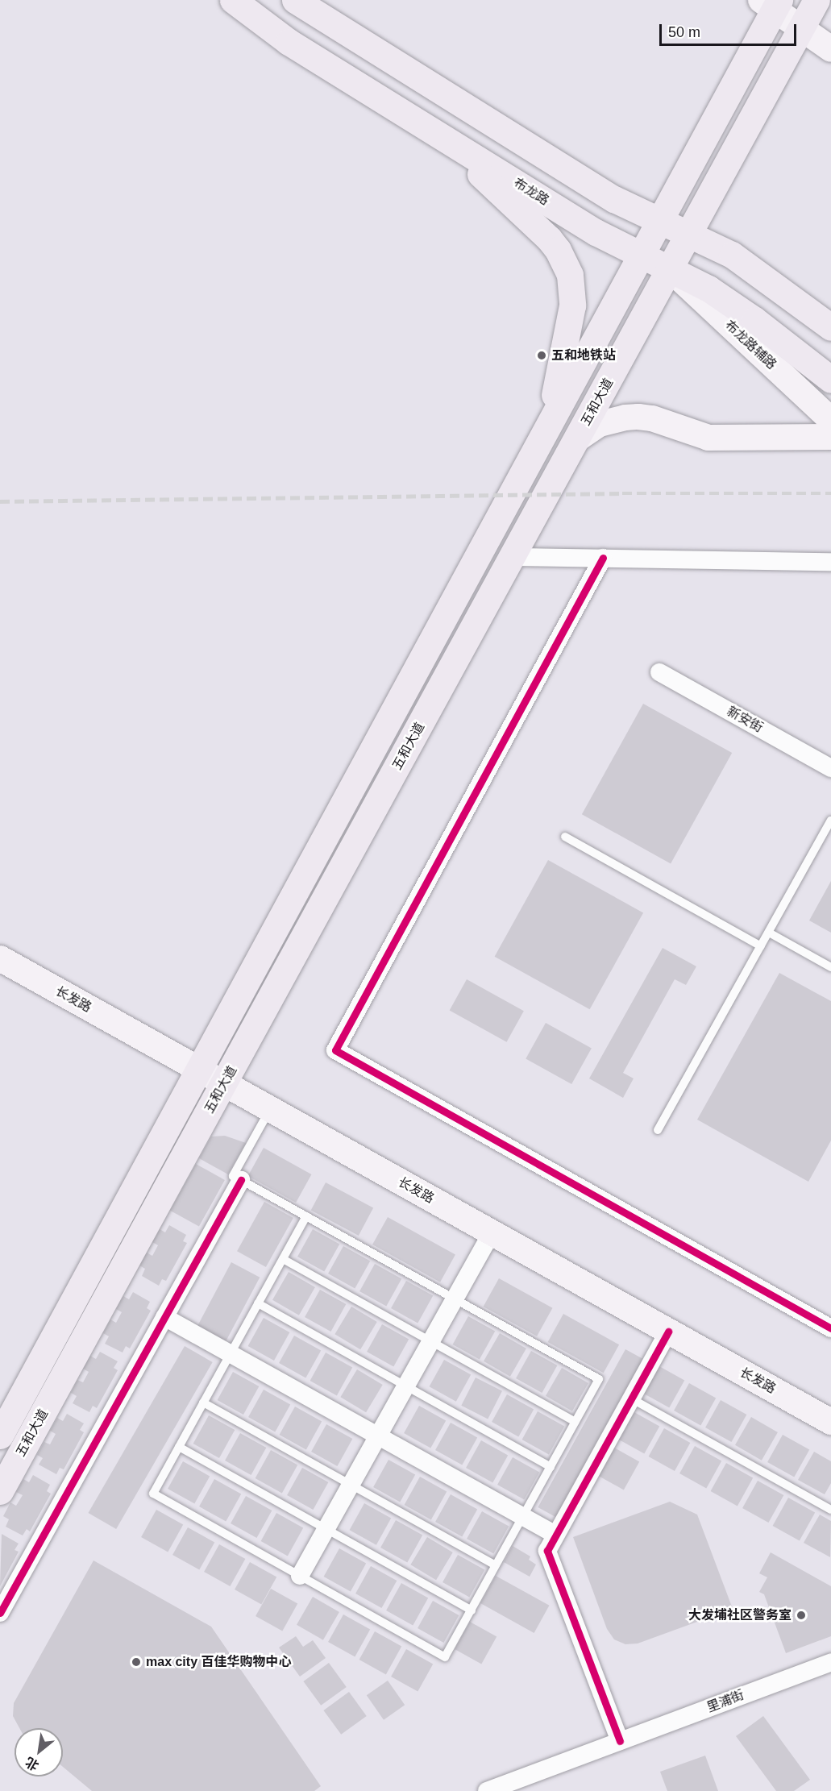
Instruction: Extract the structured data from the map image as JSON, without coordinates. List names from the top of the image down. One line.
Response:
{"streets":{"main road":["布龙路","五和大道"],"street":["布龙路辅路","新安街","长发路","里浦街"]},"crossings":[["布龙路","布龙路辅路"],["布龙路","五和大道"],["布龙路辅路","五和大道"],["五和大道","长发路"]],"places":["五和地铁站","大发埔社区警务室","max city 百佳华购物中心"],"scale_bar":"50 m","north":"bottom left"}
